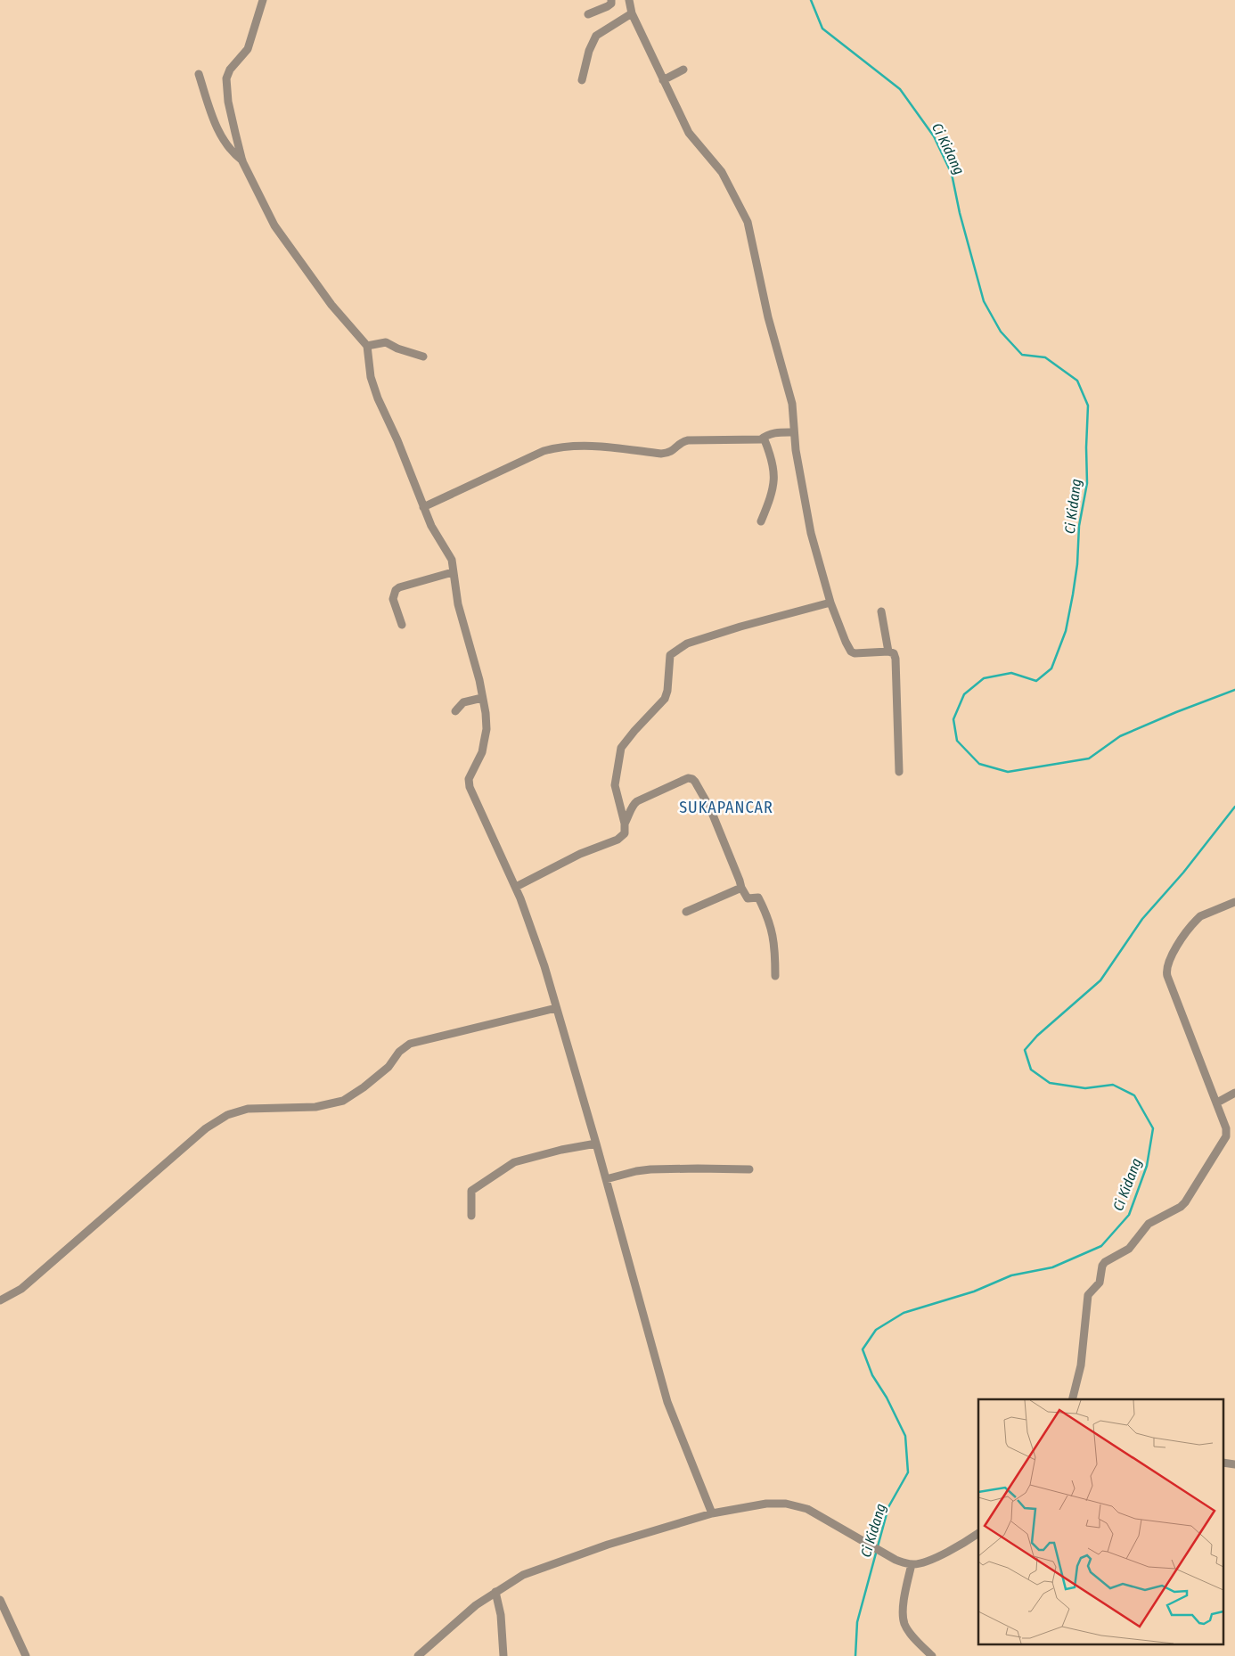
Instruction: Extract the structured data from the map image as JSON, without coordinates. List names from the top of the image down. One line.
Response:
{"districts":["SUKAPANCAR"],"water":["Ci Kidang"]}
